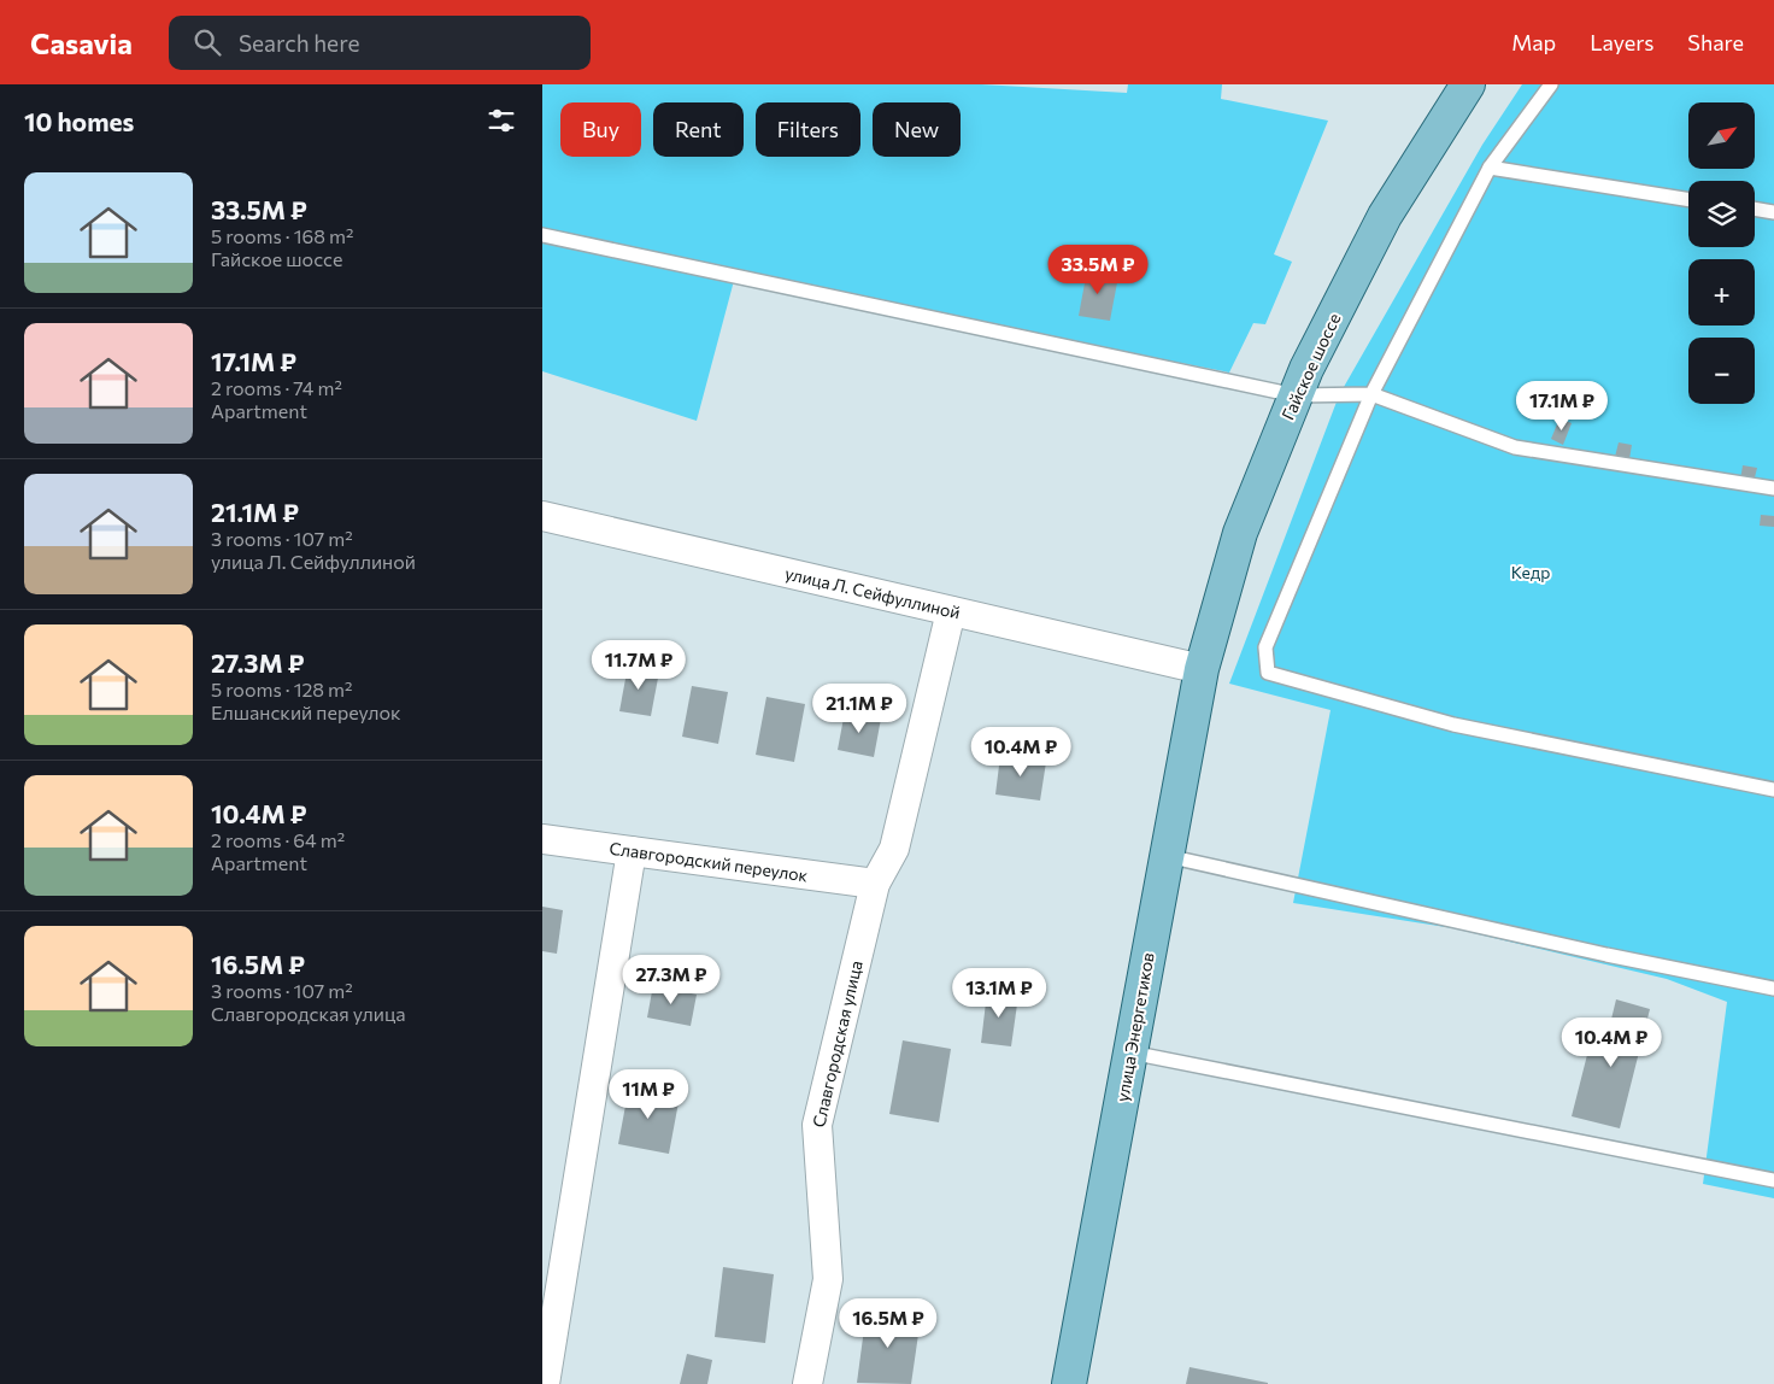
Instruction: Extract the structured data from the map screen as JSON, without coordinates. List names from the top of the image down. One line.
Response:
{"streets":{"main road":["Гайское шоссе","улица Энергетиков"],"street":["улица Л. Сейфуллиной","Славгородский переулок","Славгородская улица"]},"crossings":[["Гайское шоссе","улица Л. Сейфуллиной"],["Гайское шоссе","улица Энергетиков"],["улица Л. Сейфуллиной","улица Энергетиков"],["улица Л. Сейфуллиной","Славгородская улица"],["Славгородский переулок","Славгородская улица"]],"parks":["Кедр"],"north":"top right","page":{"header":"Casavia","search":"Search here","nav":["Map","Layers","Share"],"heading":"10 homes","map_buttons":["+","−"],"chip":["Buy","Rent","Filters","New"],"list":[{"name":"33.5M ₽","note":"5 rooms · 168 m² · Гайское шоссе"},{"name":"17.1M ₽","note":"2 rooms · 74 m² · Apartment"},{"name":"21.1M ₽","note":"3 rooms · 107 m² · улица Л. Сейфуллиной"},{"name":"27.3M ₽","note":"5 rooms · 128 m² · Елшанский переулок"},{"name":"10.4M ₽","note":"2 rooms · 64 m² · Apartment"},{"name":"16.5M ₽","note":"3 rooms · 107 m² · Славгородская улица"}],"price":["33.5M ₽","17.1M ₽","11.7M ₽","21.1M ₽","10.4M ₽","27.3M ₽","13.1M ₽","10.4M ₽","11M ₽","16.5M ₽"]}}
